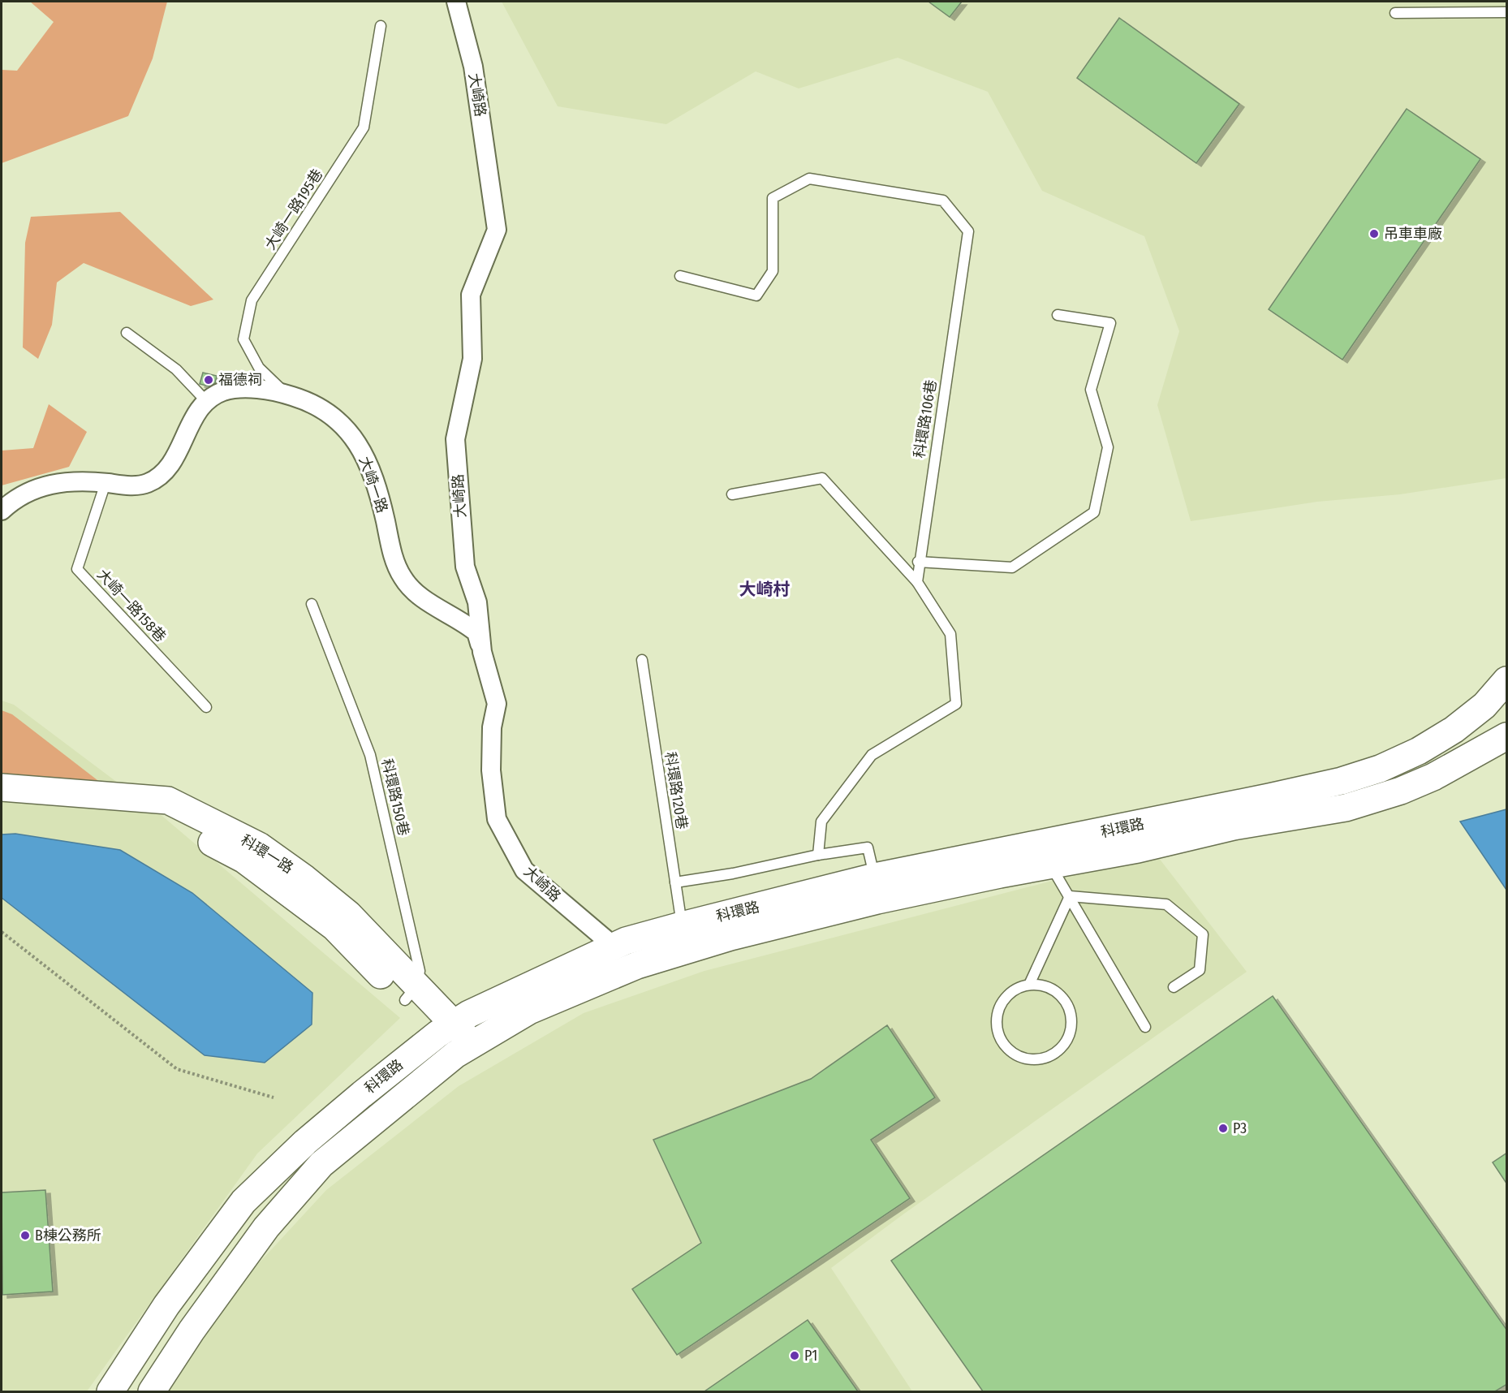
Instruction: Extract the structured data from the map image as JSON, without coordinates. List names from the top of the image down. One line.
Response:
{"streets":{"street":["大崎路","大崎一路","科環路","科環一路"],"lane":["大崎一路195巷","科環路106巷","大崎一路158巷","科環路120巷","科環路150巷"]},"crossings":[["大崎路","大崎一路"],["大崎路","科環路"],["大崎一路195巷","大崎一路"],["大崎一路","大崎一路158巷"],["科環路120巷","科環路"],["科環路150巷","科環一路"],["科環路","科環一路"]],"districts":["大崎村"],"places":["吊車車廠","福德祠","P3","B棟公務所","P1"]}
